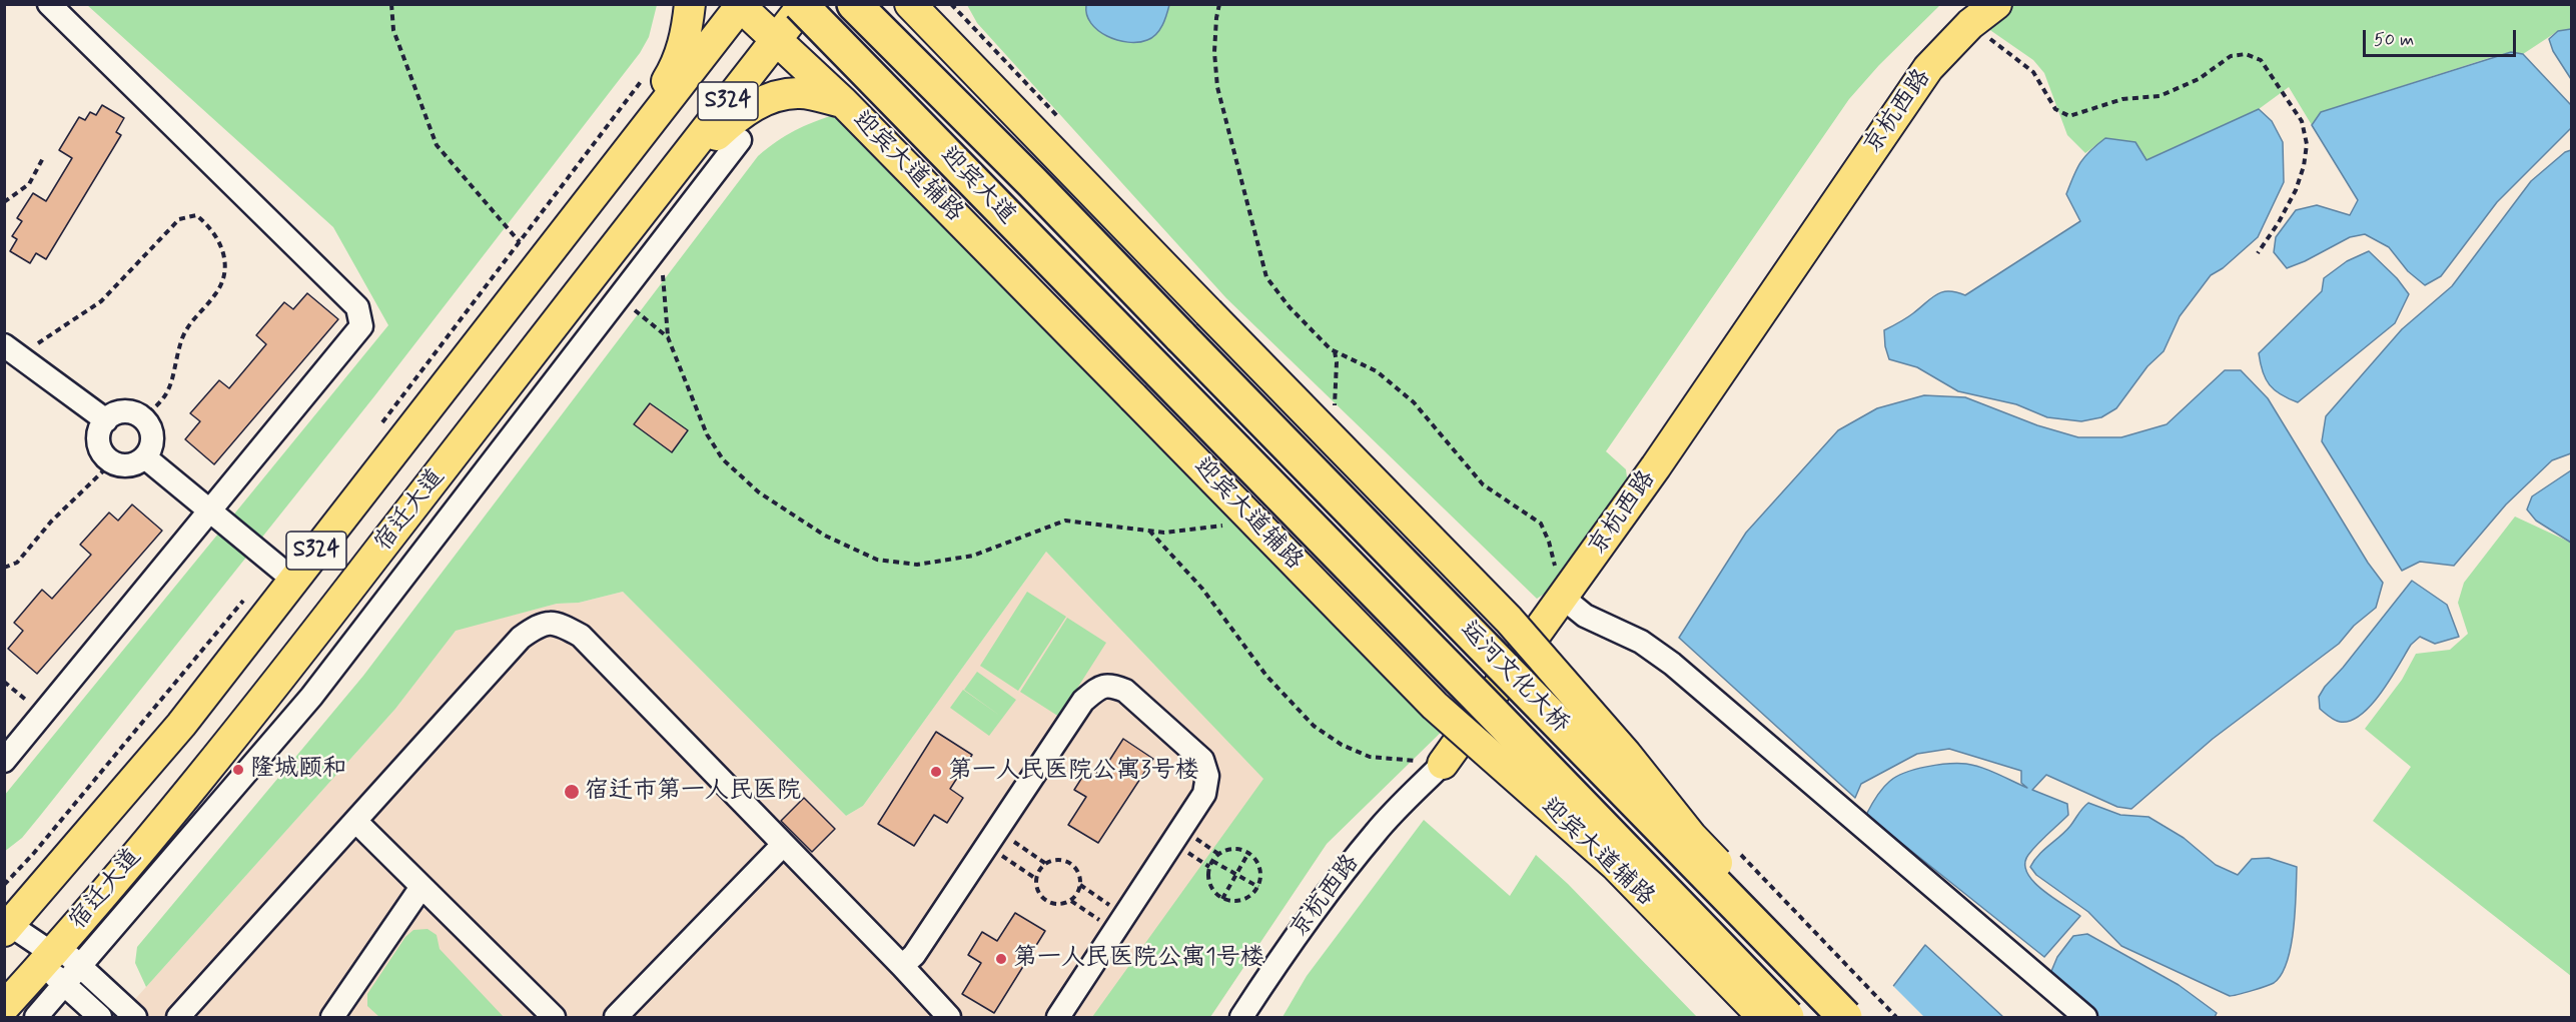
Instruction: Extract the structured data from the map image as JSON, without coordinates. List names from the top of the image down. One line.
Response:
{"streets":{"highway":["迎宾大道","运河文化大桥"],"main road":["S324","京杭西路","迎宾大道辅路","宿迁大道"]},"crossings":[["迎宾大道辅路","宿迁大道"],["迎宾大道","宿迁大道"],["迎宾大道","运河文化大桥"]],"places":["隆城颐和","第一人民医院公寓3号楼","宿迁市第一人民医院","第一人民医院公寓1号楼"],"scale_bar":"50 m"}
